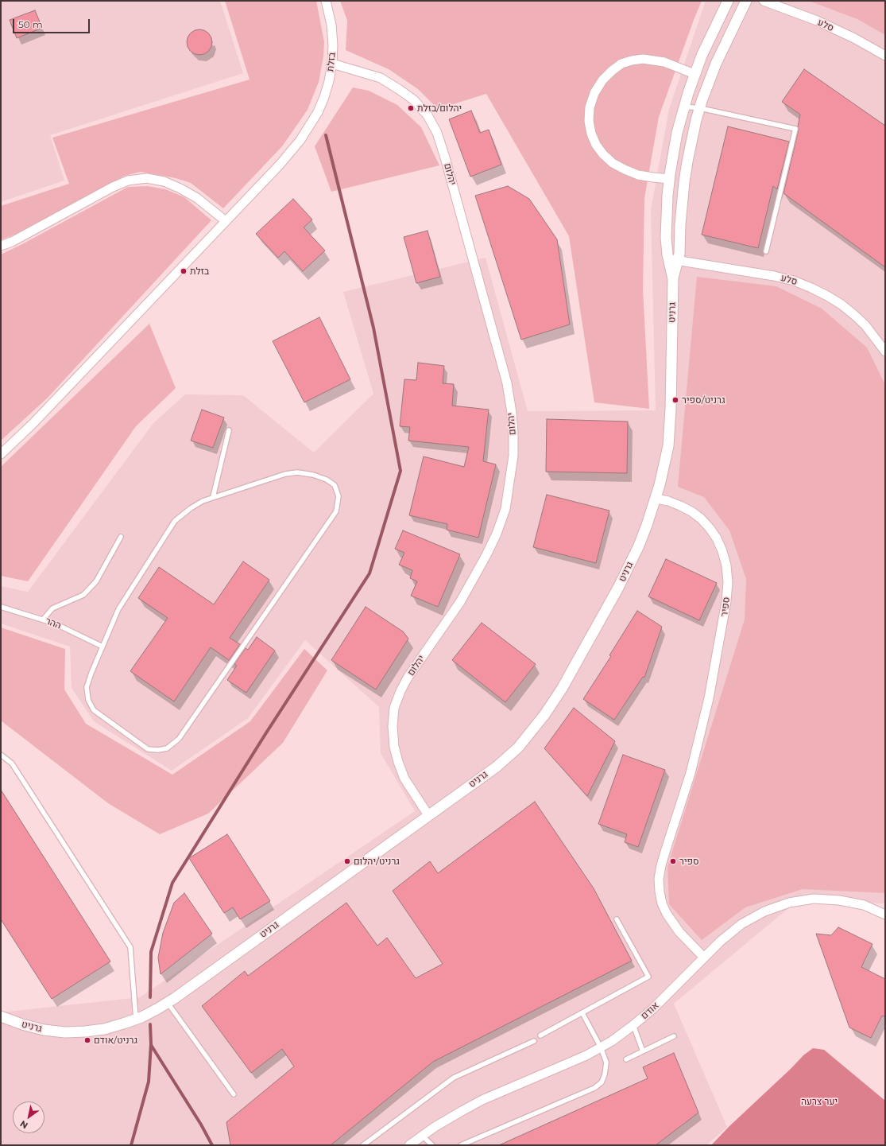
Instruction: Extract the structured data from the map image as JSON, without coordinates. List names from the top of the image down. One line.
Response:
{"streets":{"street":["סלע","בזלת","יהלום","גרניט","ספיר","אודם"],"lane":["ההר"]},"crossings":[["סלע","גרניט"],["בזלת","יהלום"],["יהלום","גרניט"],["גרניט","ספיר"],["ספיר","אודם"]],"parks":["יער צרעה"],"places":["יהלום/בזלת","בזלת","גרניט/ספיר","גרניט/יהלום","ספיר","גרניט/אודם"],"scale_bar":"50 m","north":"bottom left"}
